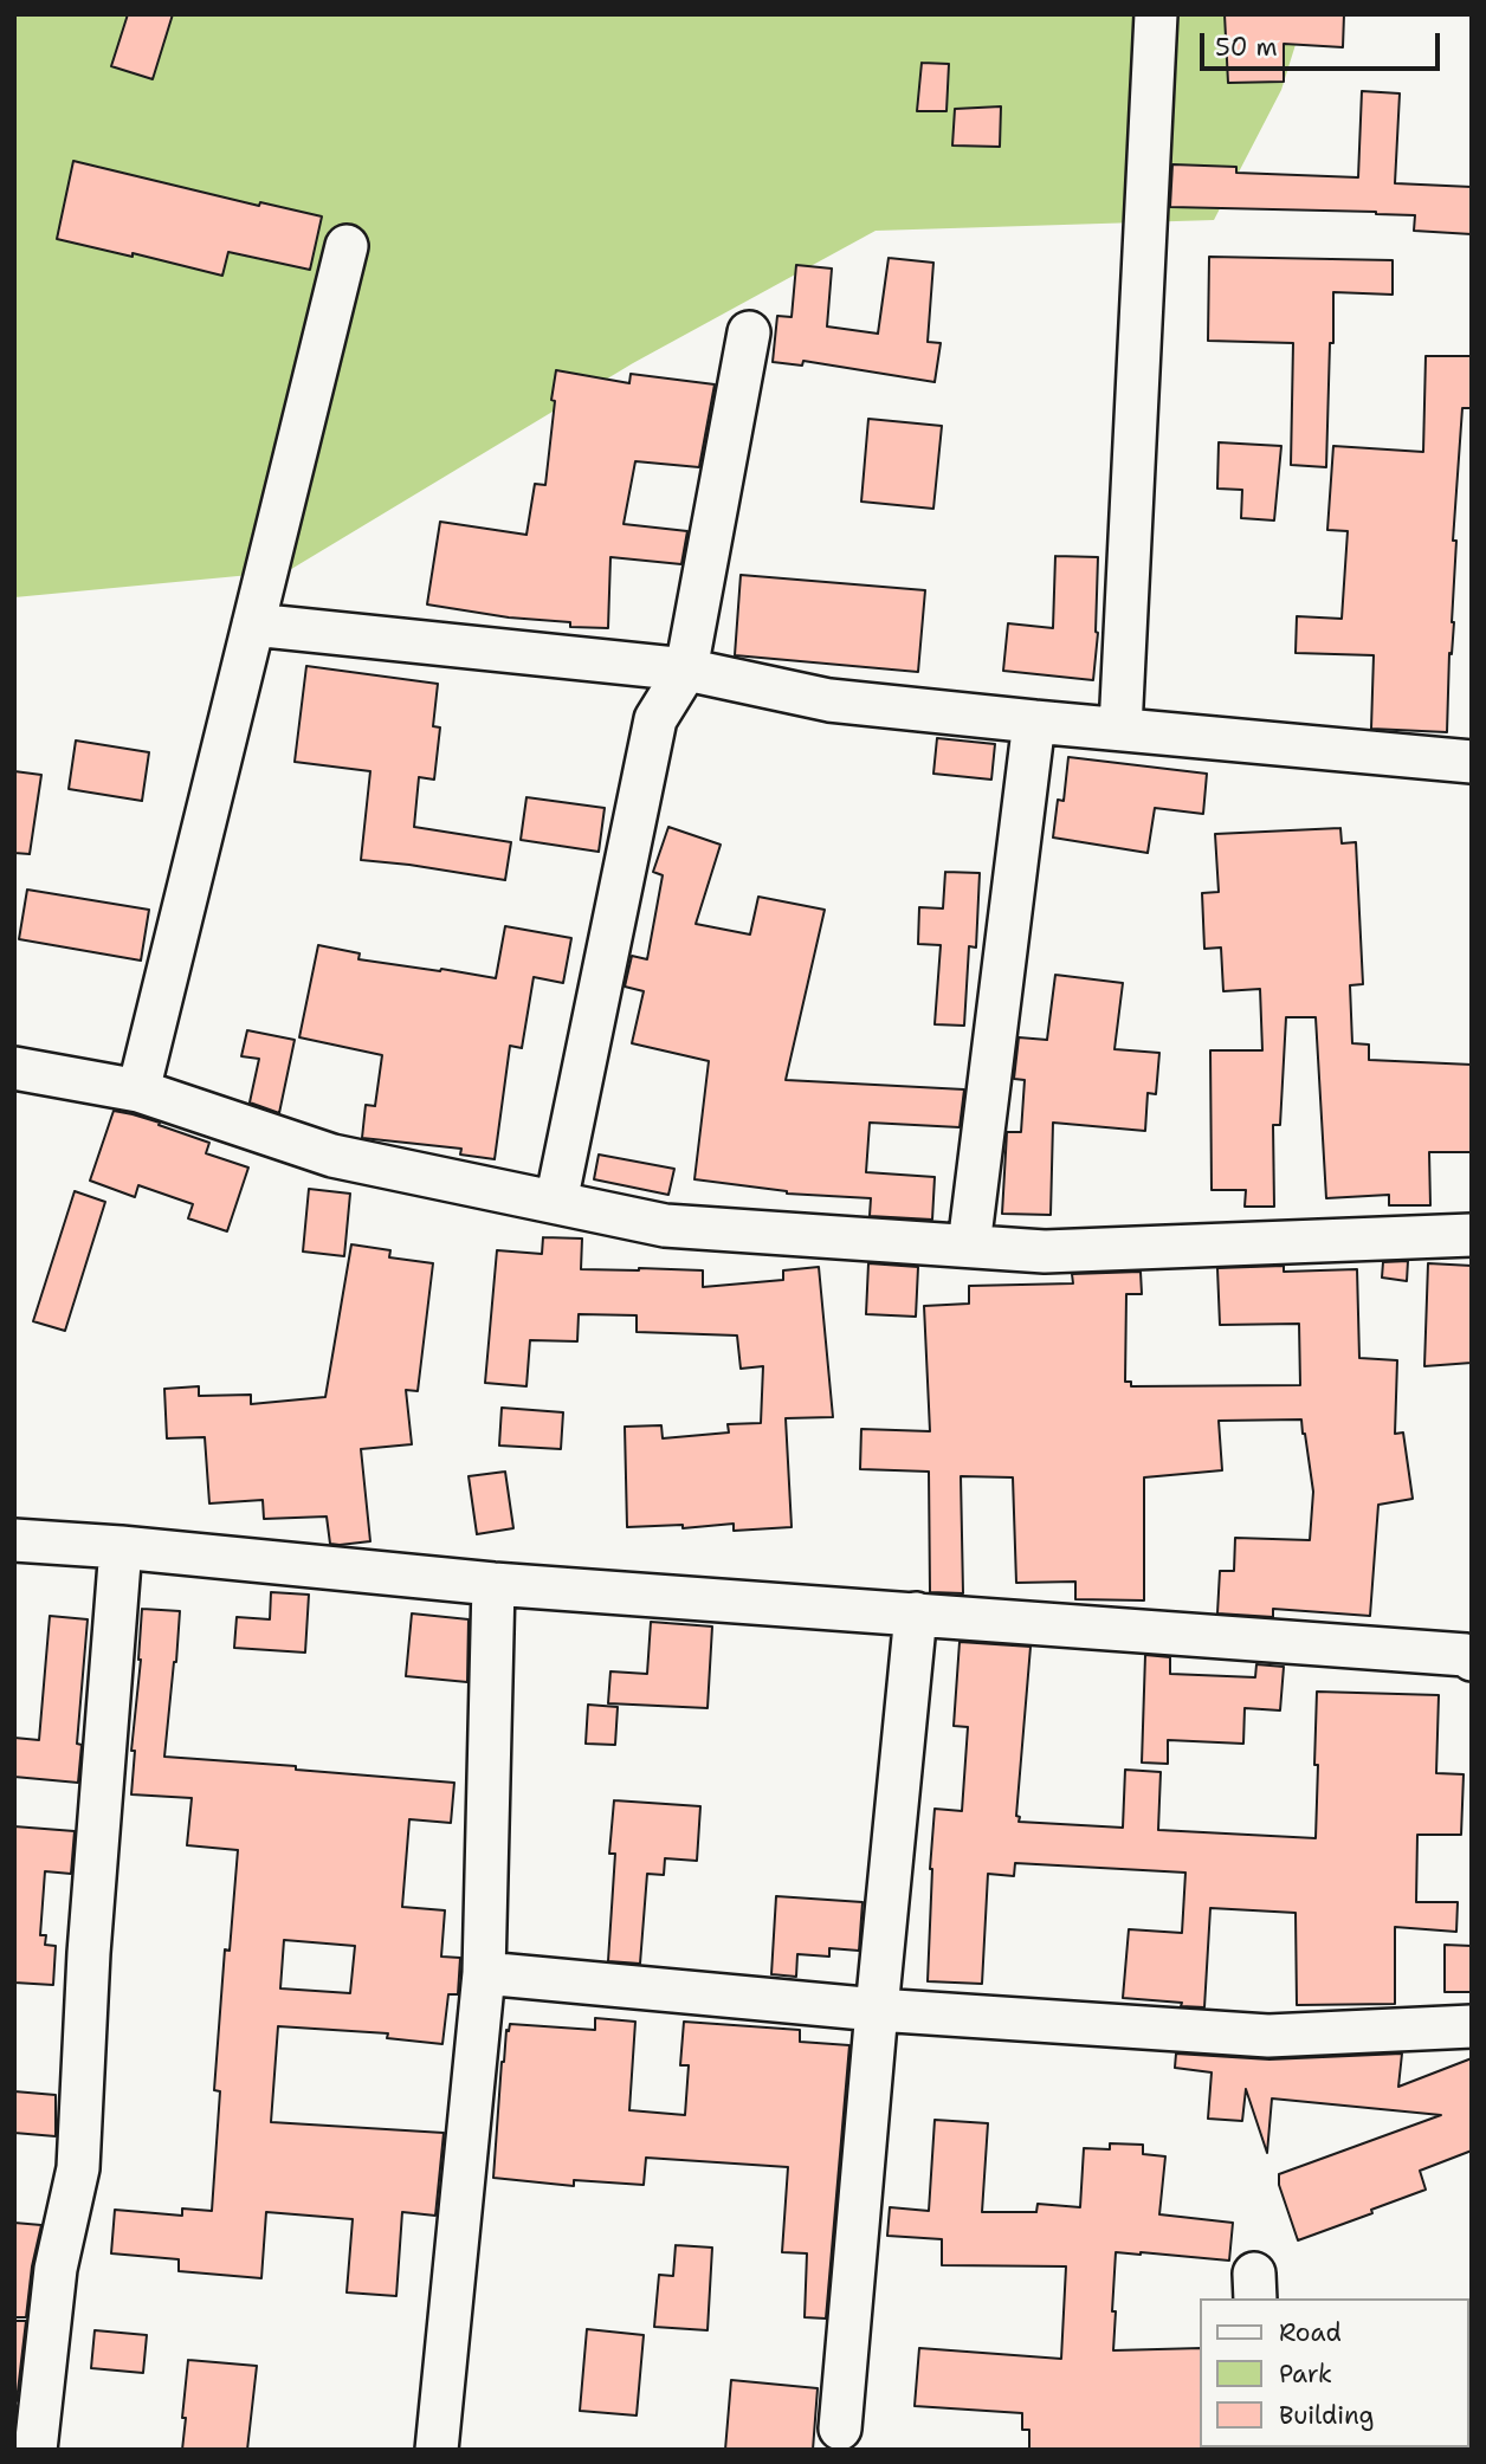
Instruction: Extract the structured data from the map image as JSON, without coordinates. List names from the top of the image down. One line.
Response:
{"legend":["Road","Park","Building"],"scale_bar":"50 m"}
